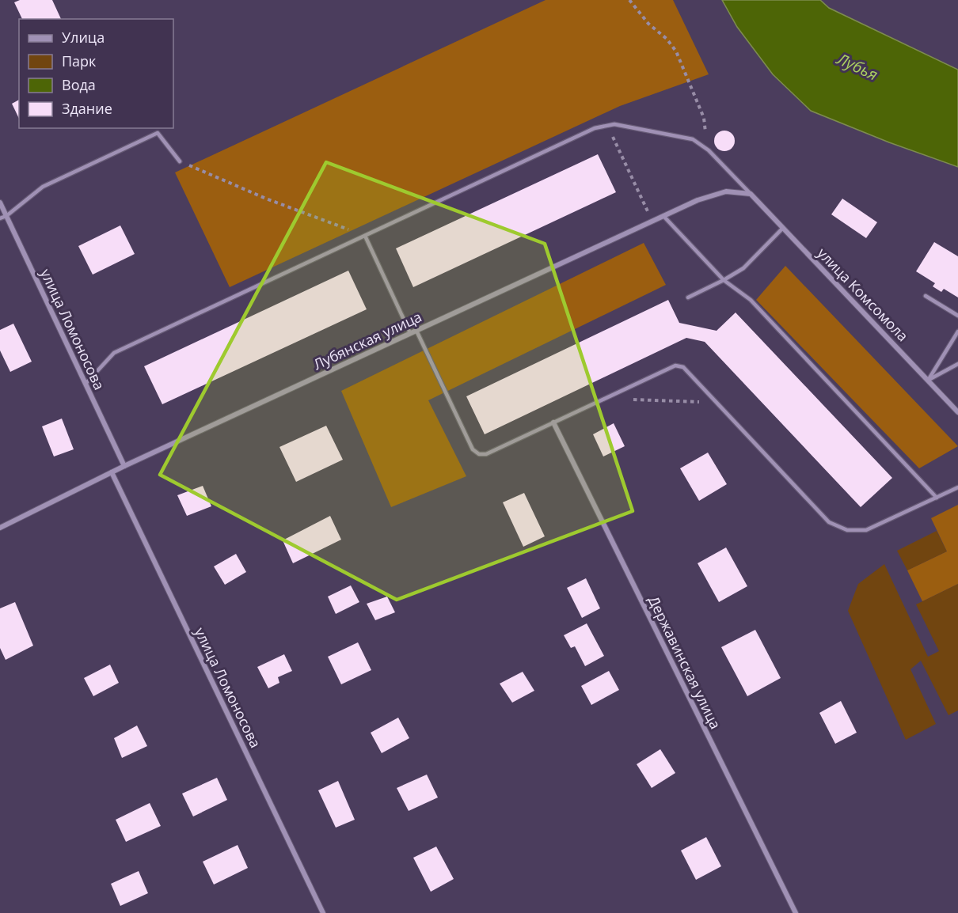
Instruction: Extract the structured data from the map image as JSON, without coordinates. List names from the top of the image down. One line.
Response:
{"streets":{"street":["улица Комсомола","улица Ломоносова","Лубянская улица","Державинская улица"]},"crossings":[["улица Комсомола","Лубянская улица"],["улица Ломоносова","Лубянская улица"]],"water":["Лубья"],"legend":["Улица","Парк","Вода","Здание"]}
